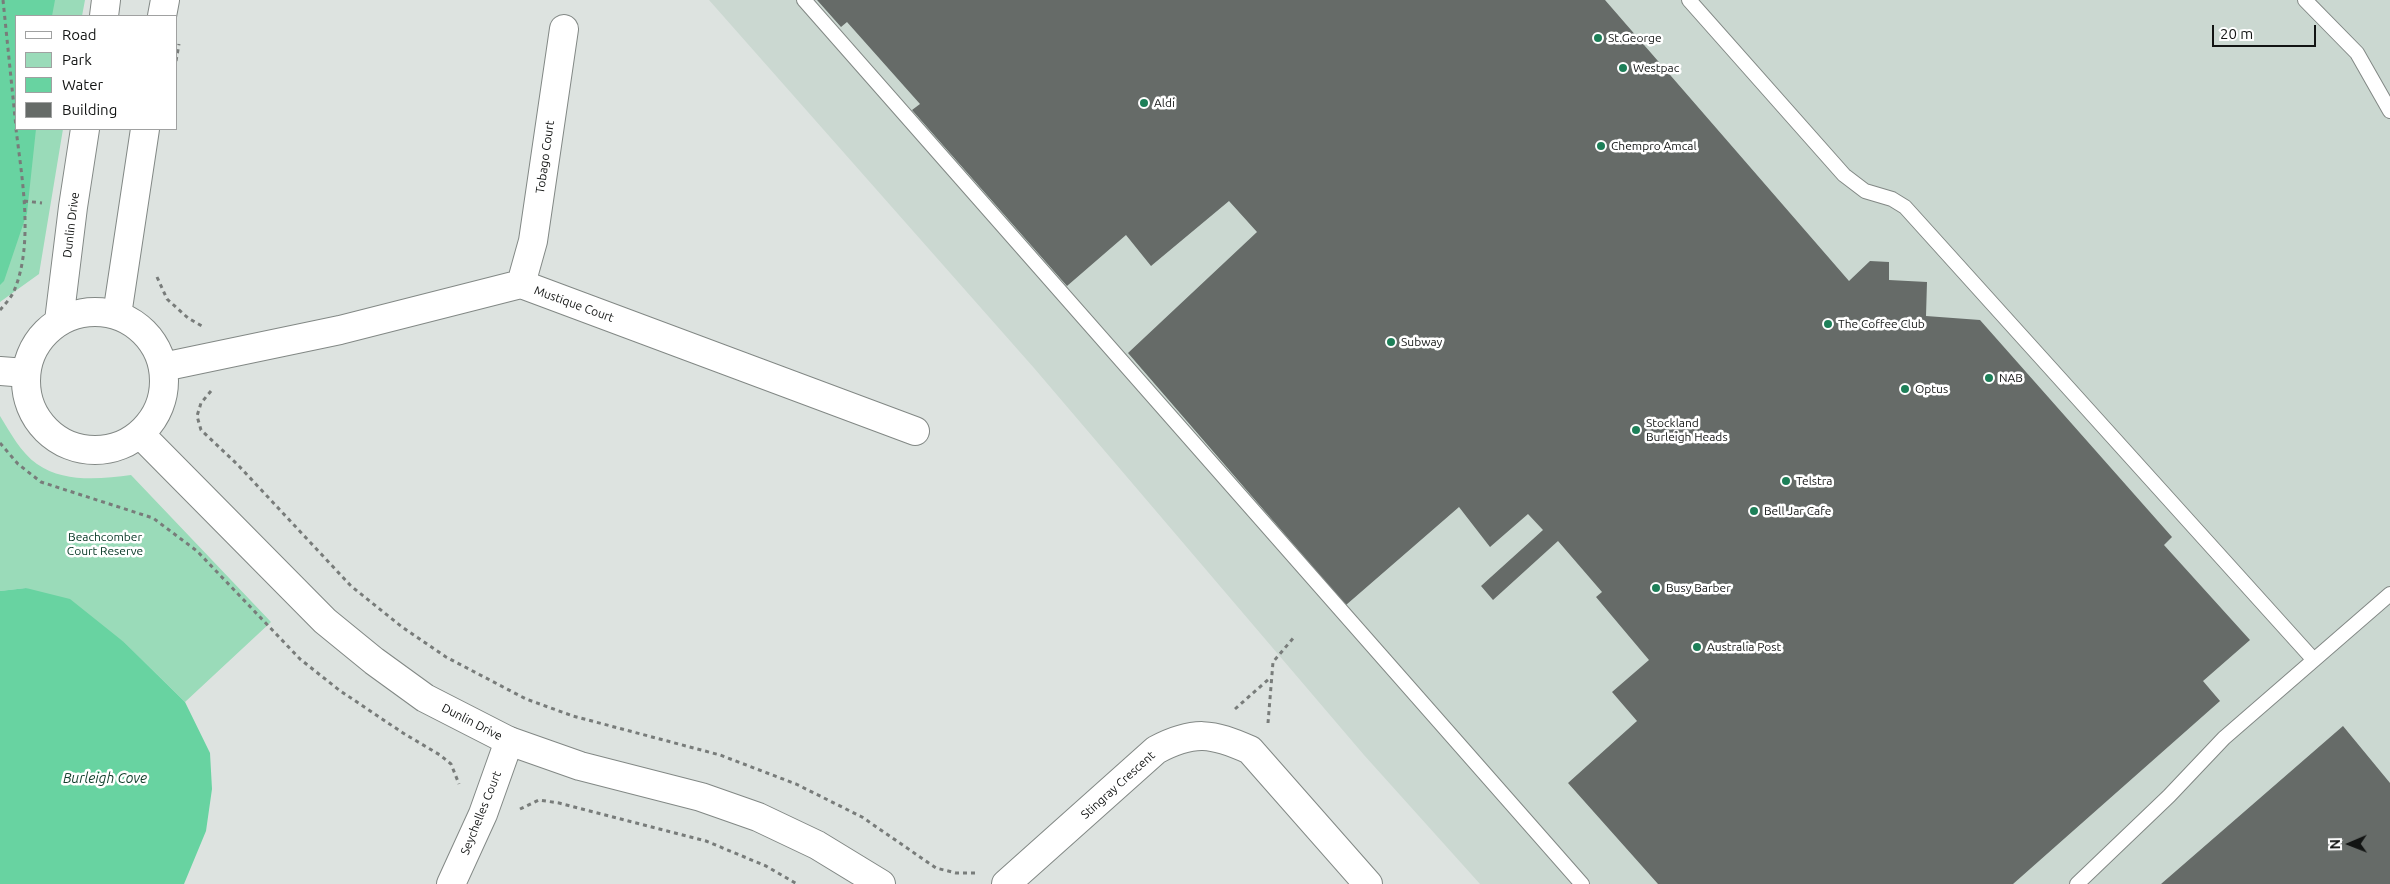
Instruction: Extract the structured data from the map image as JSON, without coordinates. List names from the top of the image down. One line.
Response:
{"streets":{"street":["Tobago Court","Dunlin Drive","Mustique Court","Stingray Crescent","Seychelles Court"]},"crossings":[["Tobago Court","Mustique Court"],["Dunlin Drive","Mustique Court"],["Dunlin Drive","Seychelles Court"]],"water":["Burleigh Cove"],"parks":["Beachcomber Court Reserve"],"places":["St.George","Westpac","Aldi","Chempro Amcal","The Coffee Club","Subway","NAB","Optus","Stockland Burleigh Heads","Telstra","Bell Jar Cafe","Busy Barber","Australia Post"],"legend":["Road","Park","Water","Building"],"scale_bar":"20 m","north":"left"}
